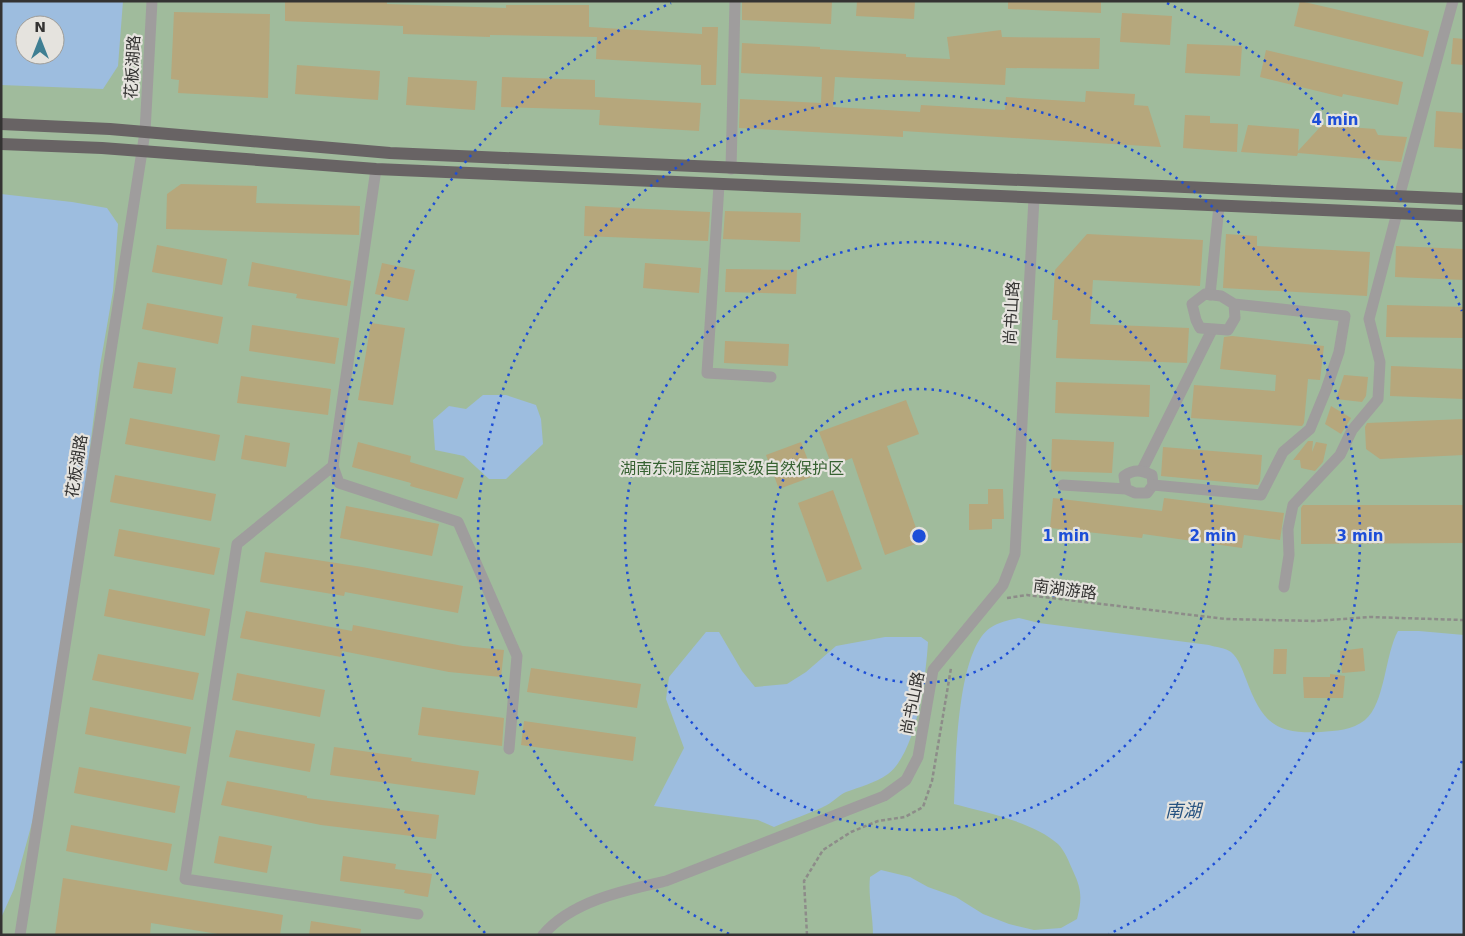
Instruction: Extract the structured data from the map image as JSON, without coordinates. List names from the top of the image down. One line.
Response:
{"streets":{"street":["花板湖路","尚书山路"],"path":["南湖游路"]},"water":["南湖"],"parks":["湖南东洞庭湖国家级自然保护区"],"north":"top","rings":["4 min","1 min","2 min","3 min"]}
